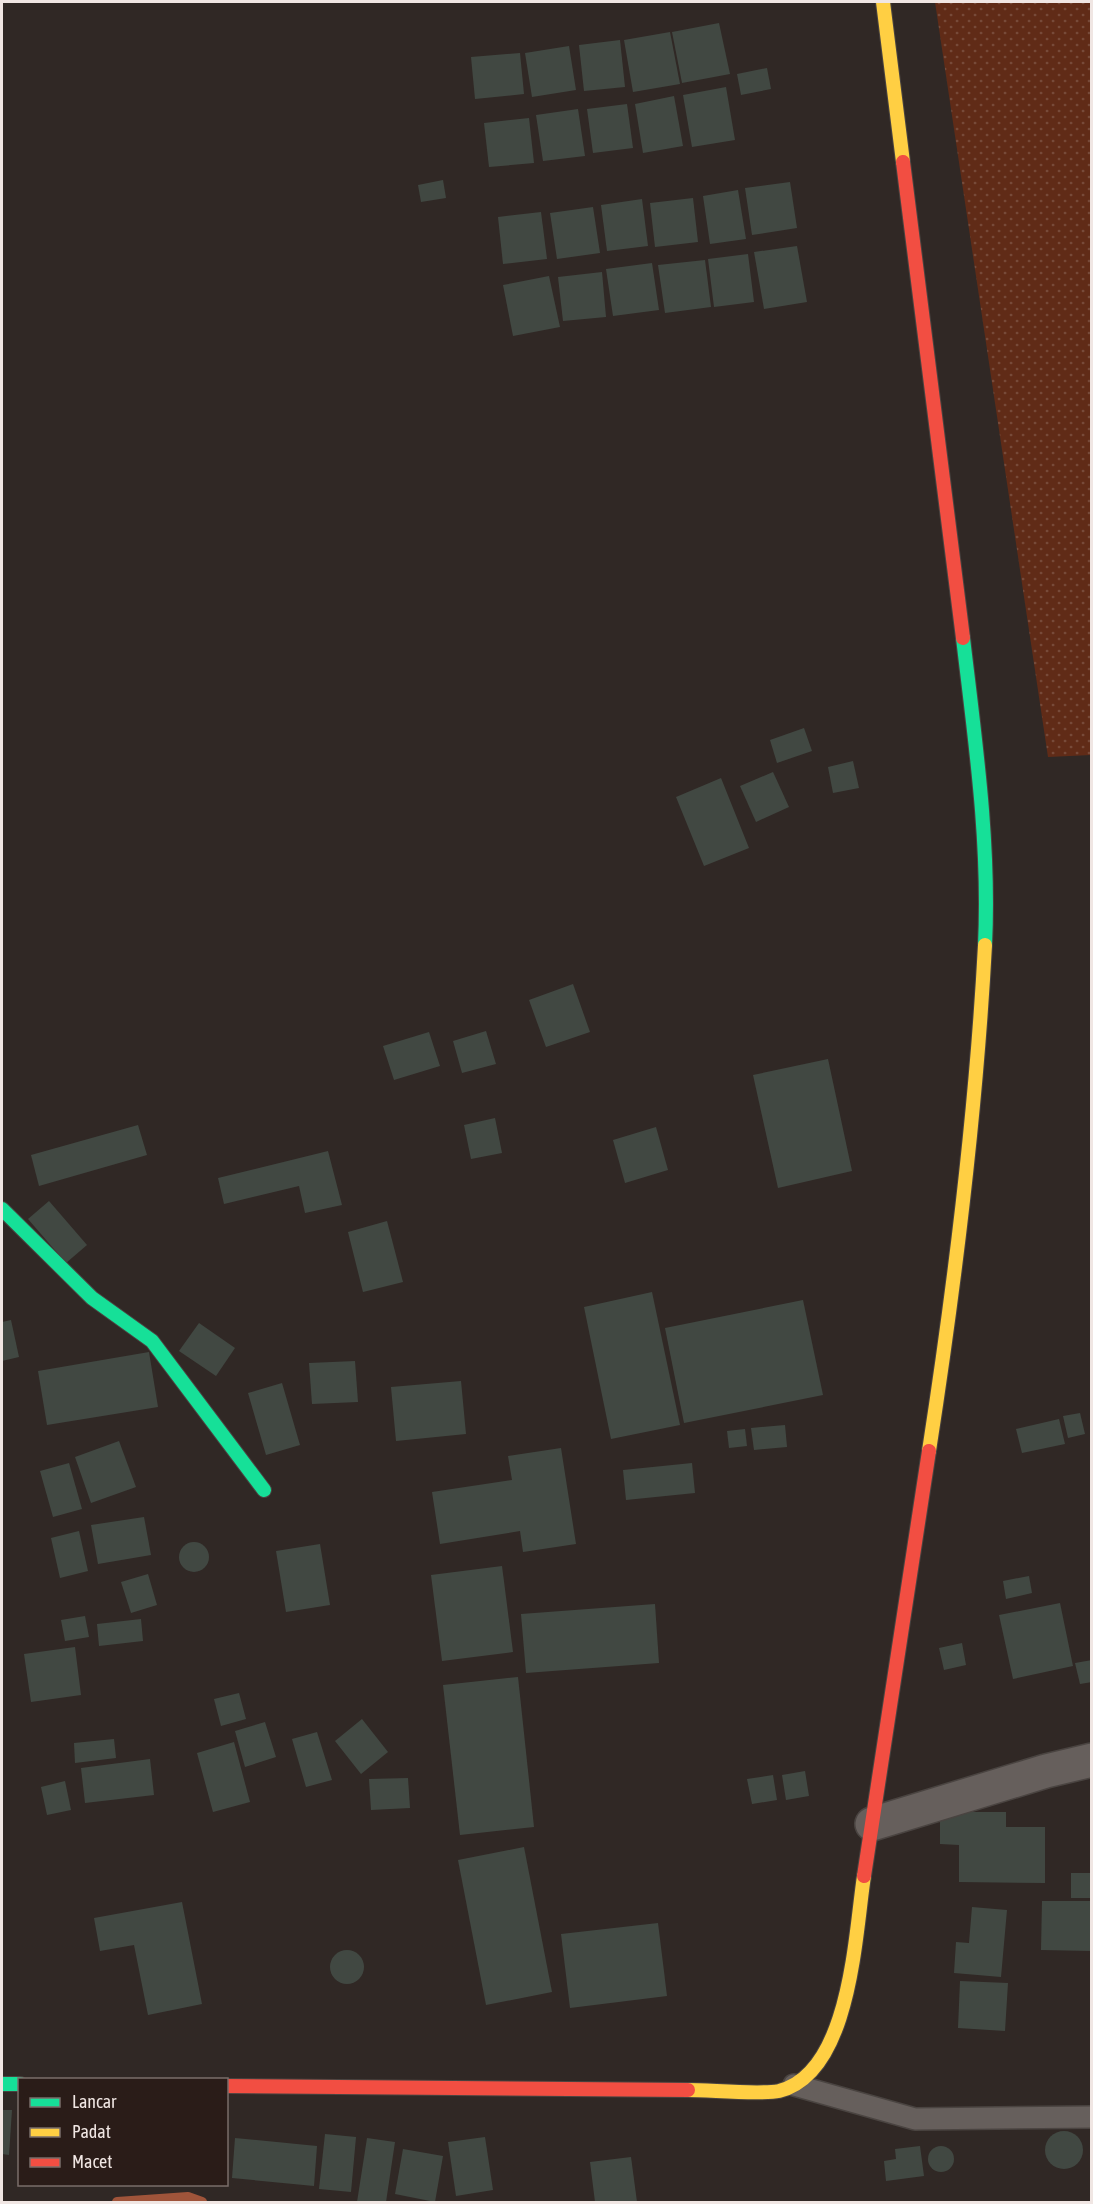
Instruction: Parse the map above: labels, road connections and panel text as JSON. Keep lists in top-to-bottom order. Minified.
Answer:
{"legend":["Lancar","Padat","Macet"]}
